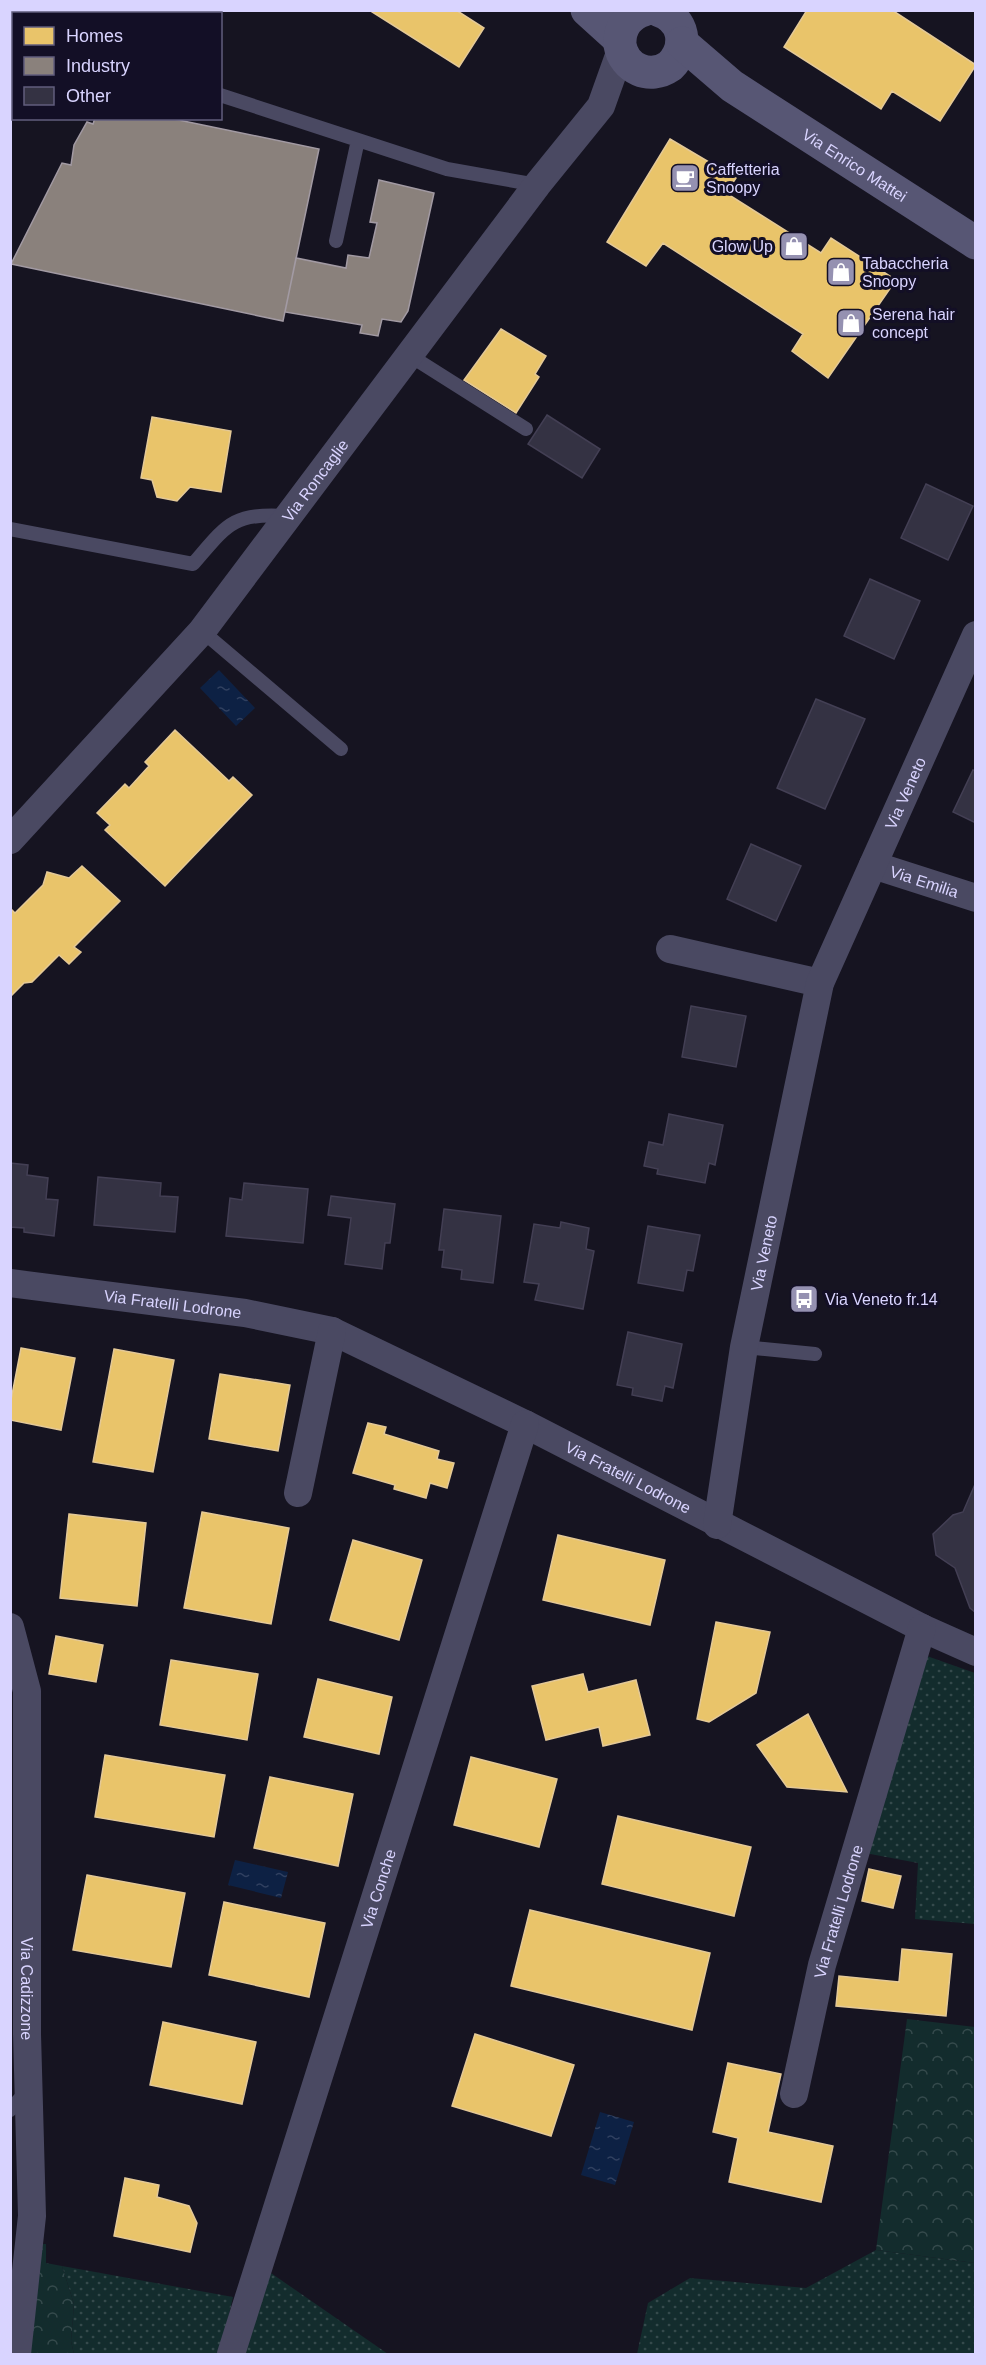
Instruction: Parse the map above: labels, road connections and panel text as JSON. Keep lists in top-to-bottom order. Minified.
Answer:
{"streets":{"street":["Via Enrico Mattei","Via Roncaglie","Via Veneto","Via Emilia","Via Fratelli Lodrone","Via Conche","Via Cadizzone"]},"crossings":[["Via Enrico Mattei","Via Roncaglie"],["Via Veneto","Via Emilia"],["Via Veneto","Via Fratelli Lodrone"],["Via Fratelli Lodrone","Via Conche"]],"places":{"cafe":["Caffetteria Snoopy"],"shop":["Glow Up","Tabaccheria Snoopy","Serena hair concept"],"bus stop":["Via Veneto fr.14"]},"legend":["Homes","Industry","Other"]}
